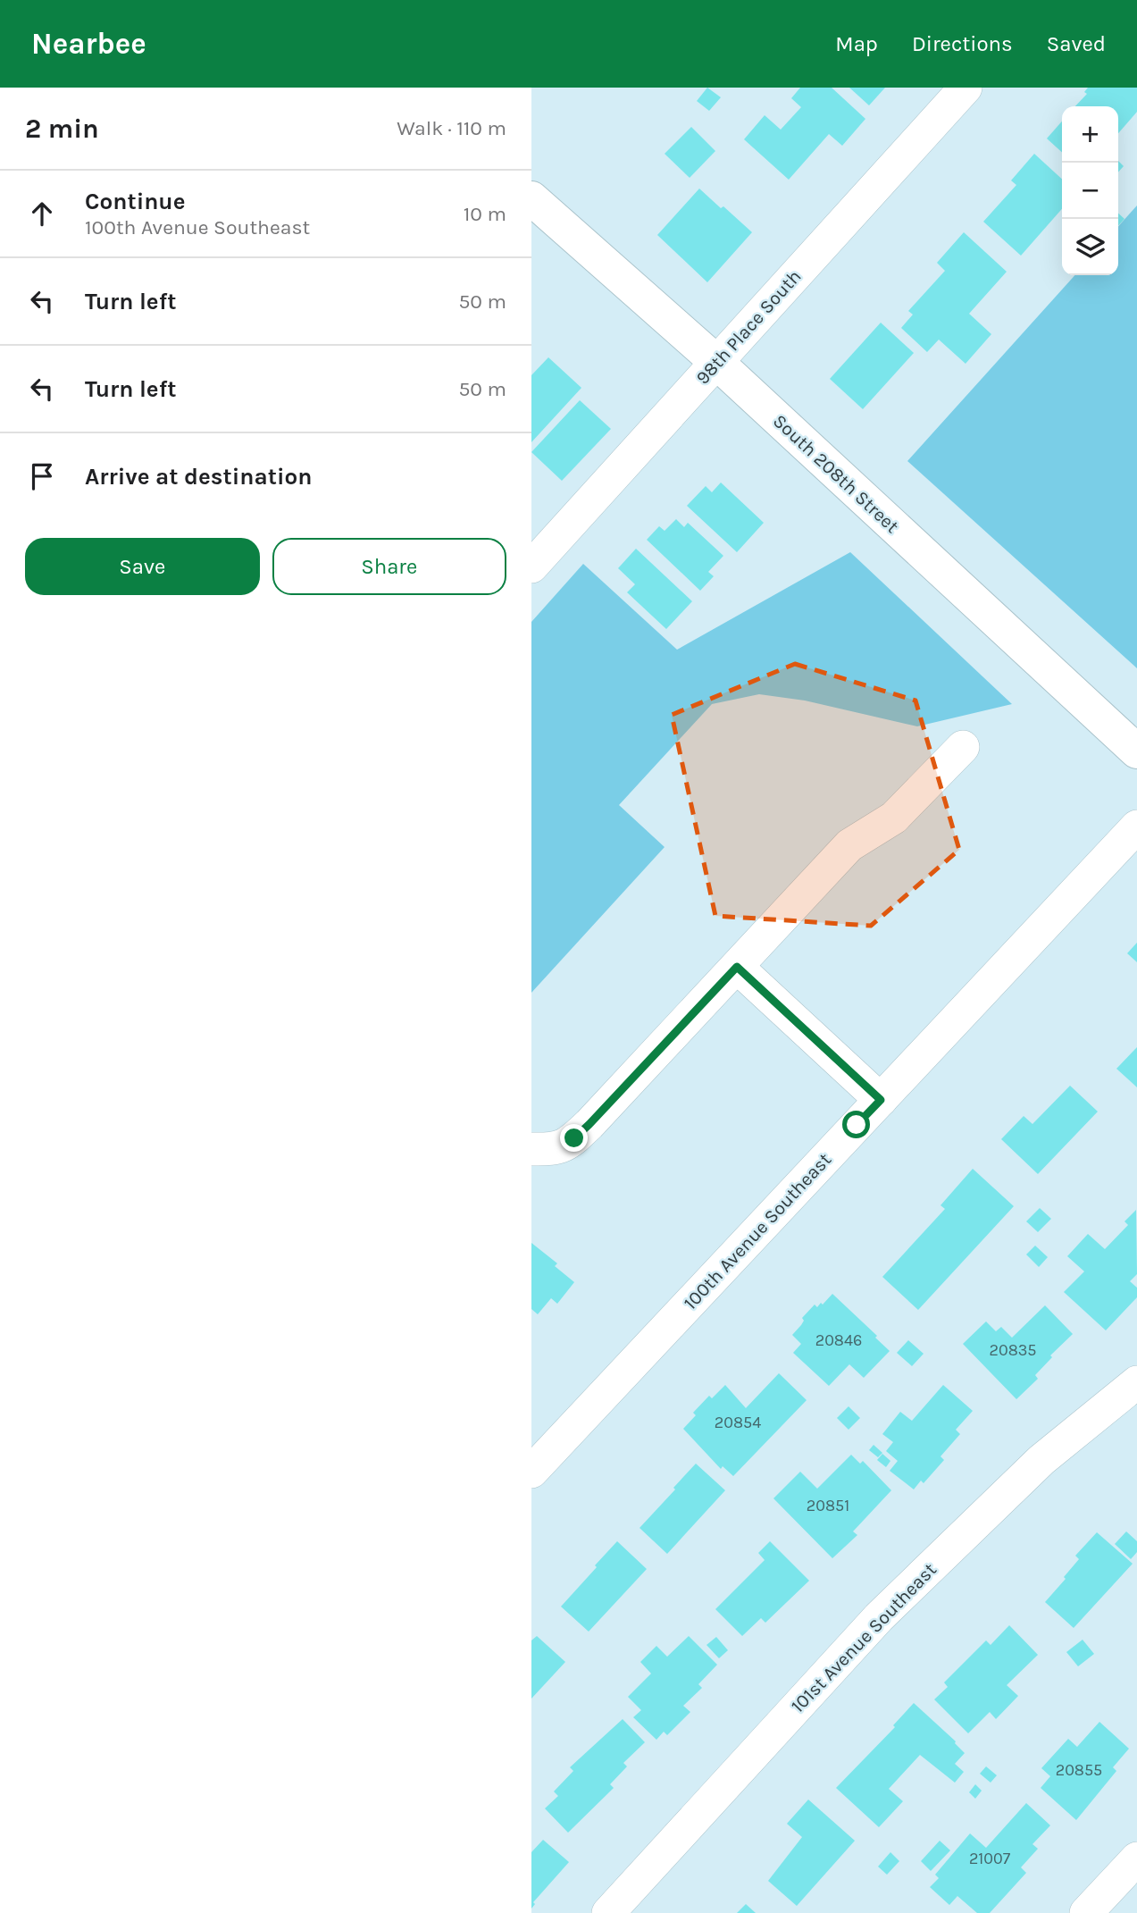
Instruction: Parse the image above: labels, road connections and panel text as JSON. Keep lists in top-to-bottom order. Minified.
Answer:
{"streets":{"main road":["South 208th Street"],"street":["98th Place South","100th Avenue Southeast","101st Avenue Southeast"]},"crossings":[["98th Place South","South 208th Street"]],"house_numbers":["20846","20835","20854","20851","20855","21007"],"page":{"header":"Nearbee","nav":["Map","Directions","Saved"],"heading":["2 min","Walk · 110 m"],"map_buttons":["+","−"],"list":[["Continue","100th Avenue Southeast","10 m"],["Turn left","50 m"],["Turn left","50 m"],"Arrive at destination"],"buttons":["Save","Share"]}}
